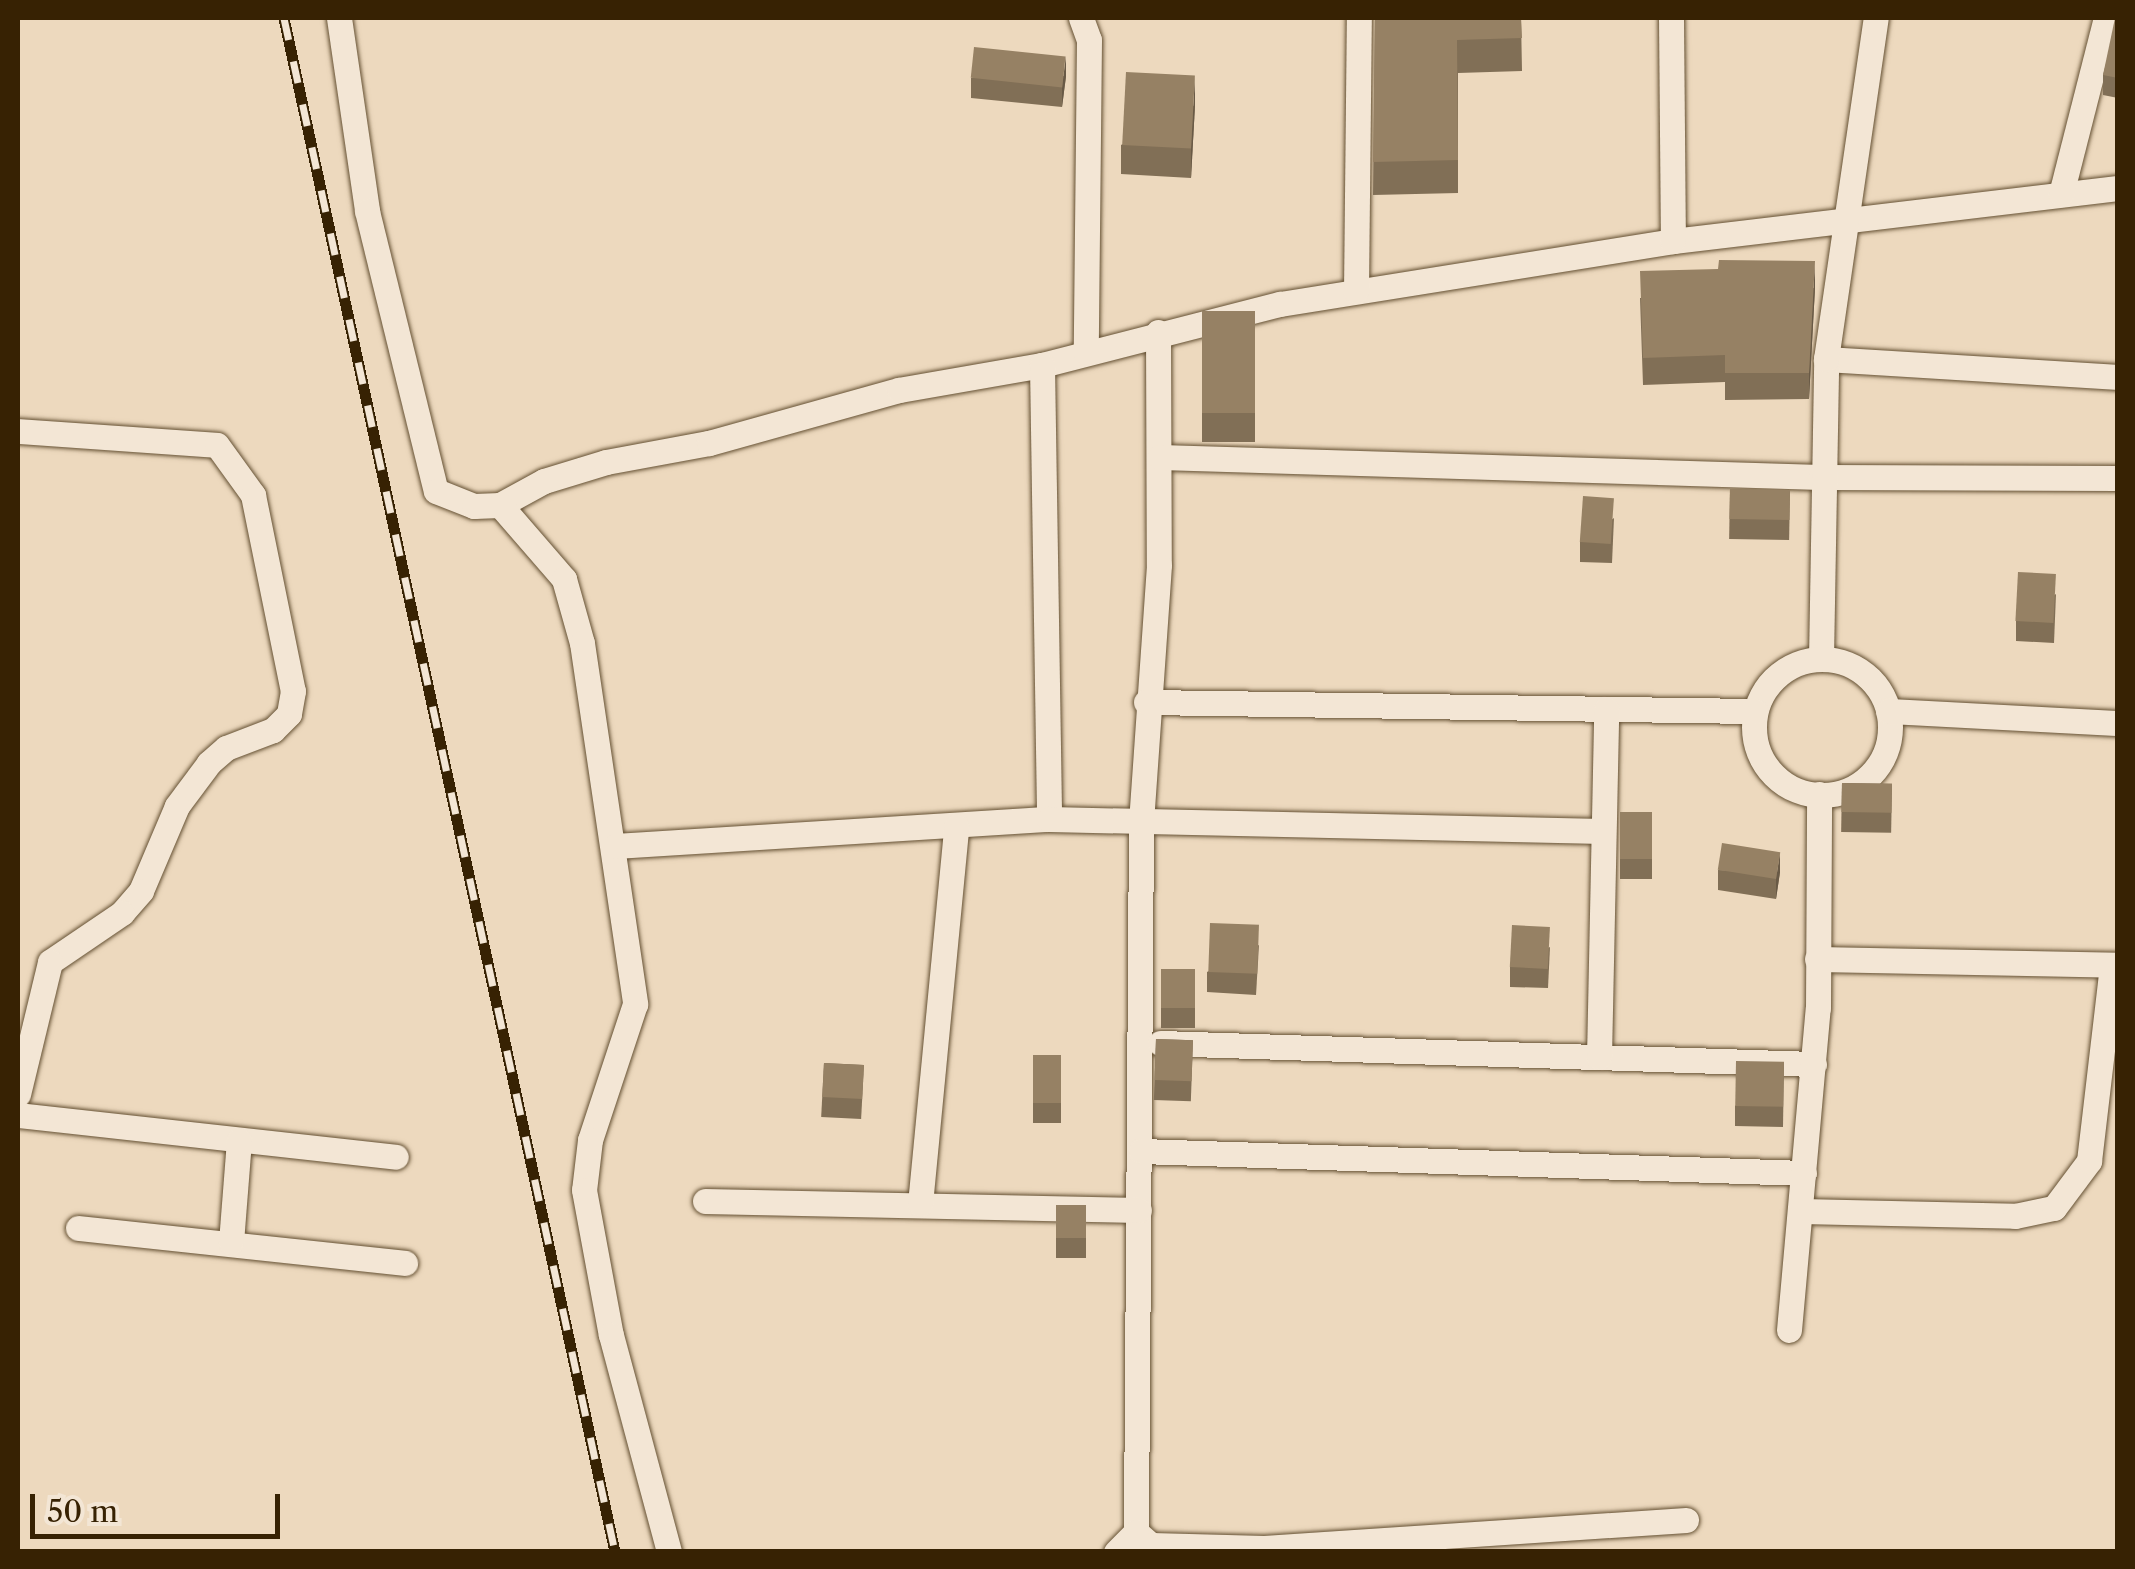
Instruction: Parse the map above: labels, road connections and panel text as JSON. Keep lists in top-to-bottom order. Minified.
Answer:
{"scale_bar":"50 m"}
